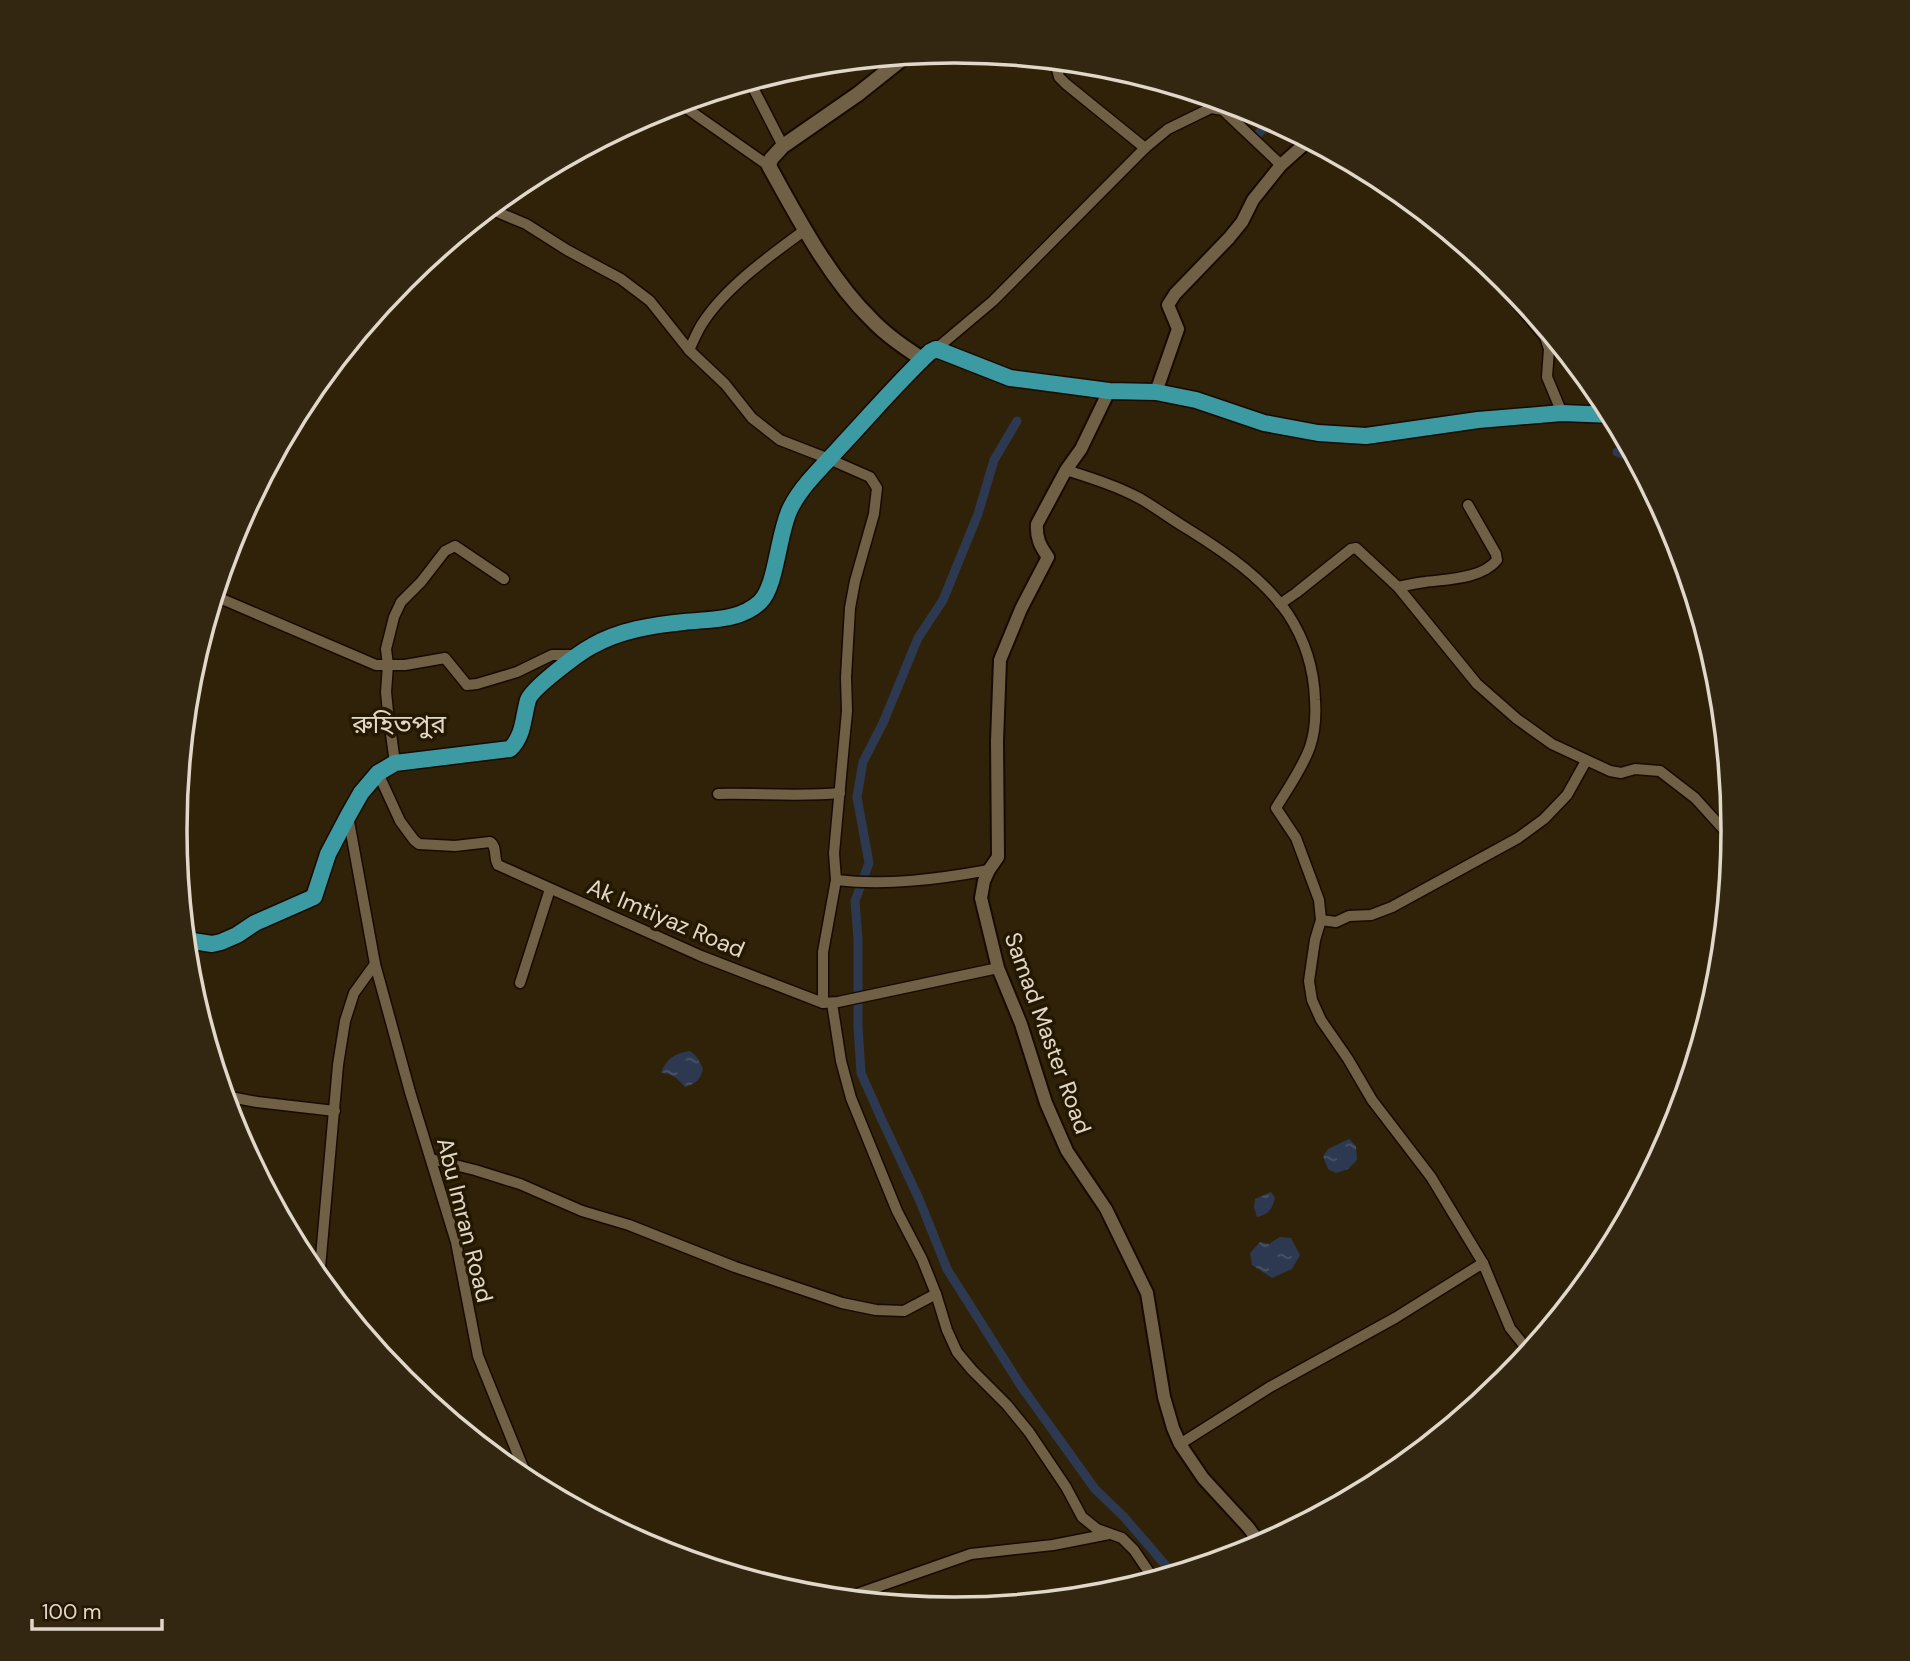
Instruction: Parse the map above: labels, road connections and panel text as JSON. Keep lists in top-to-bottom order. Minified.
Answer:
{"streets":{"street":["Ak Imtiyaz Road","Samad Master Road","Abu Imran Road"]},"districts":["রুহিতপুর"],"scale_bar":"100 m"}
